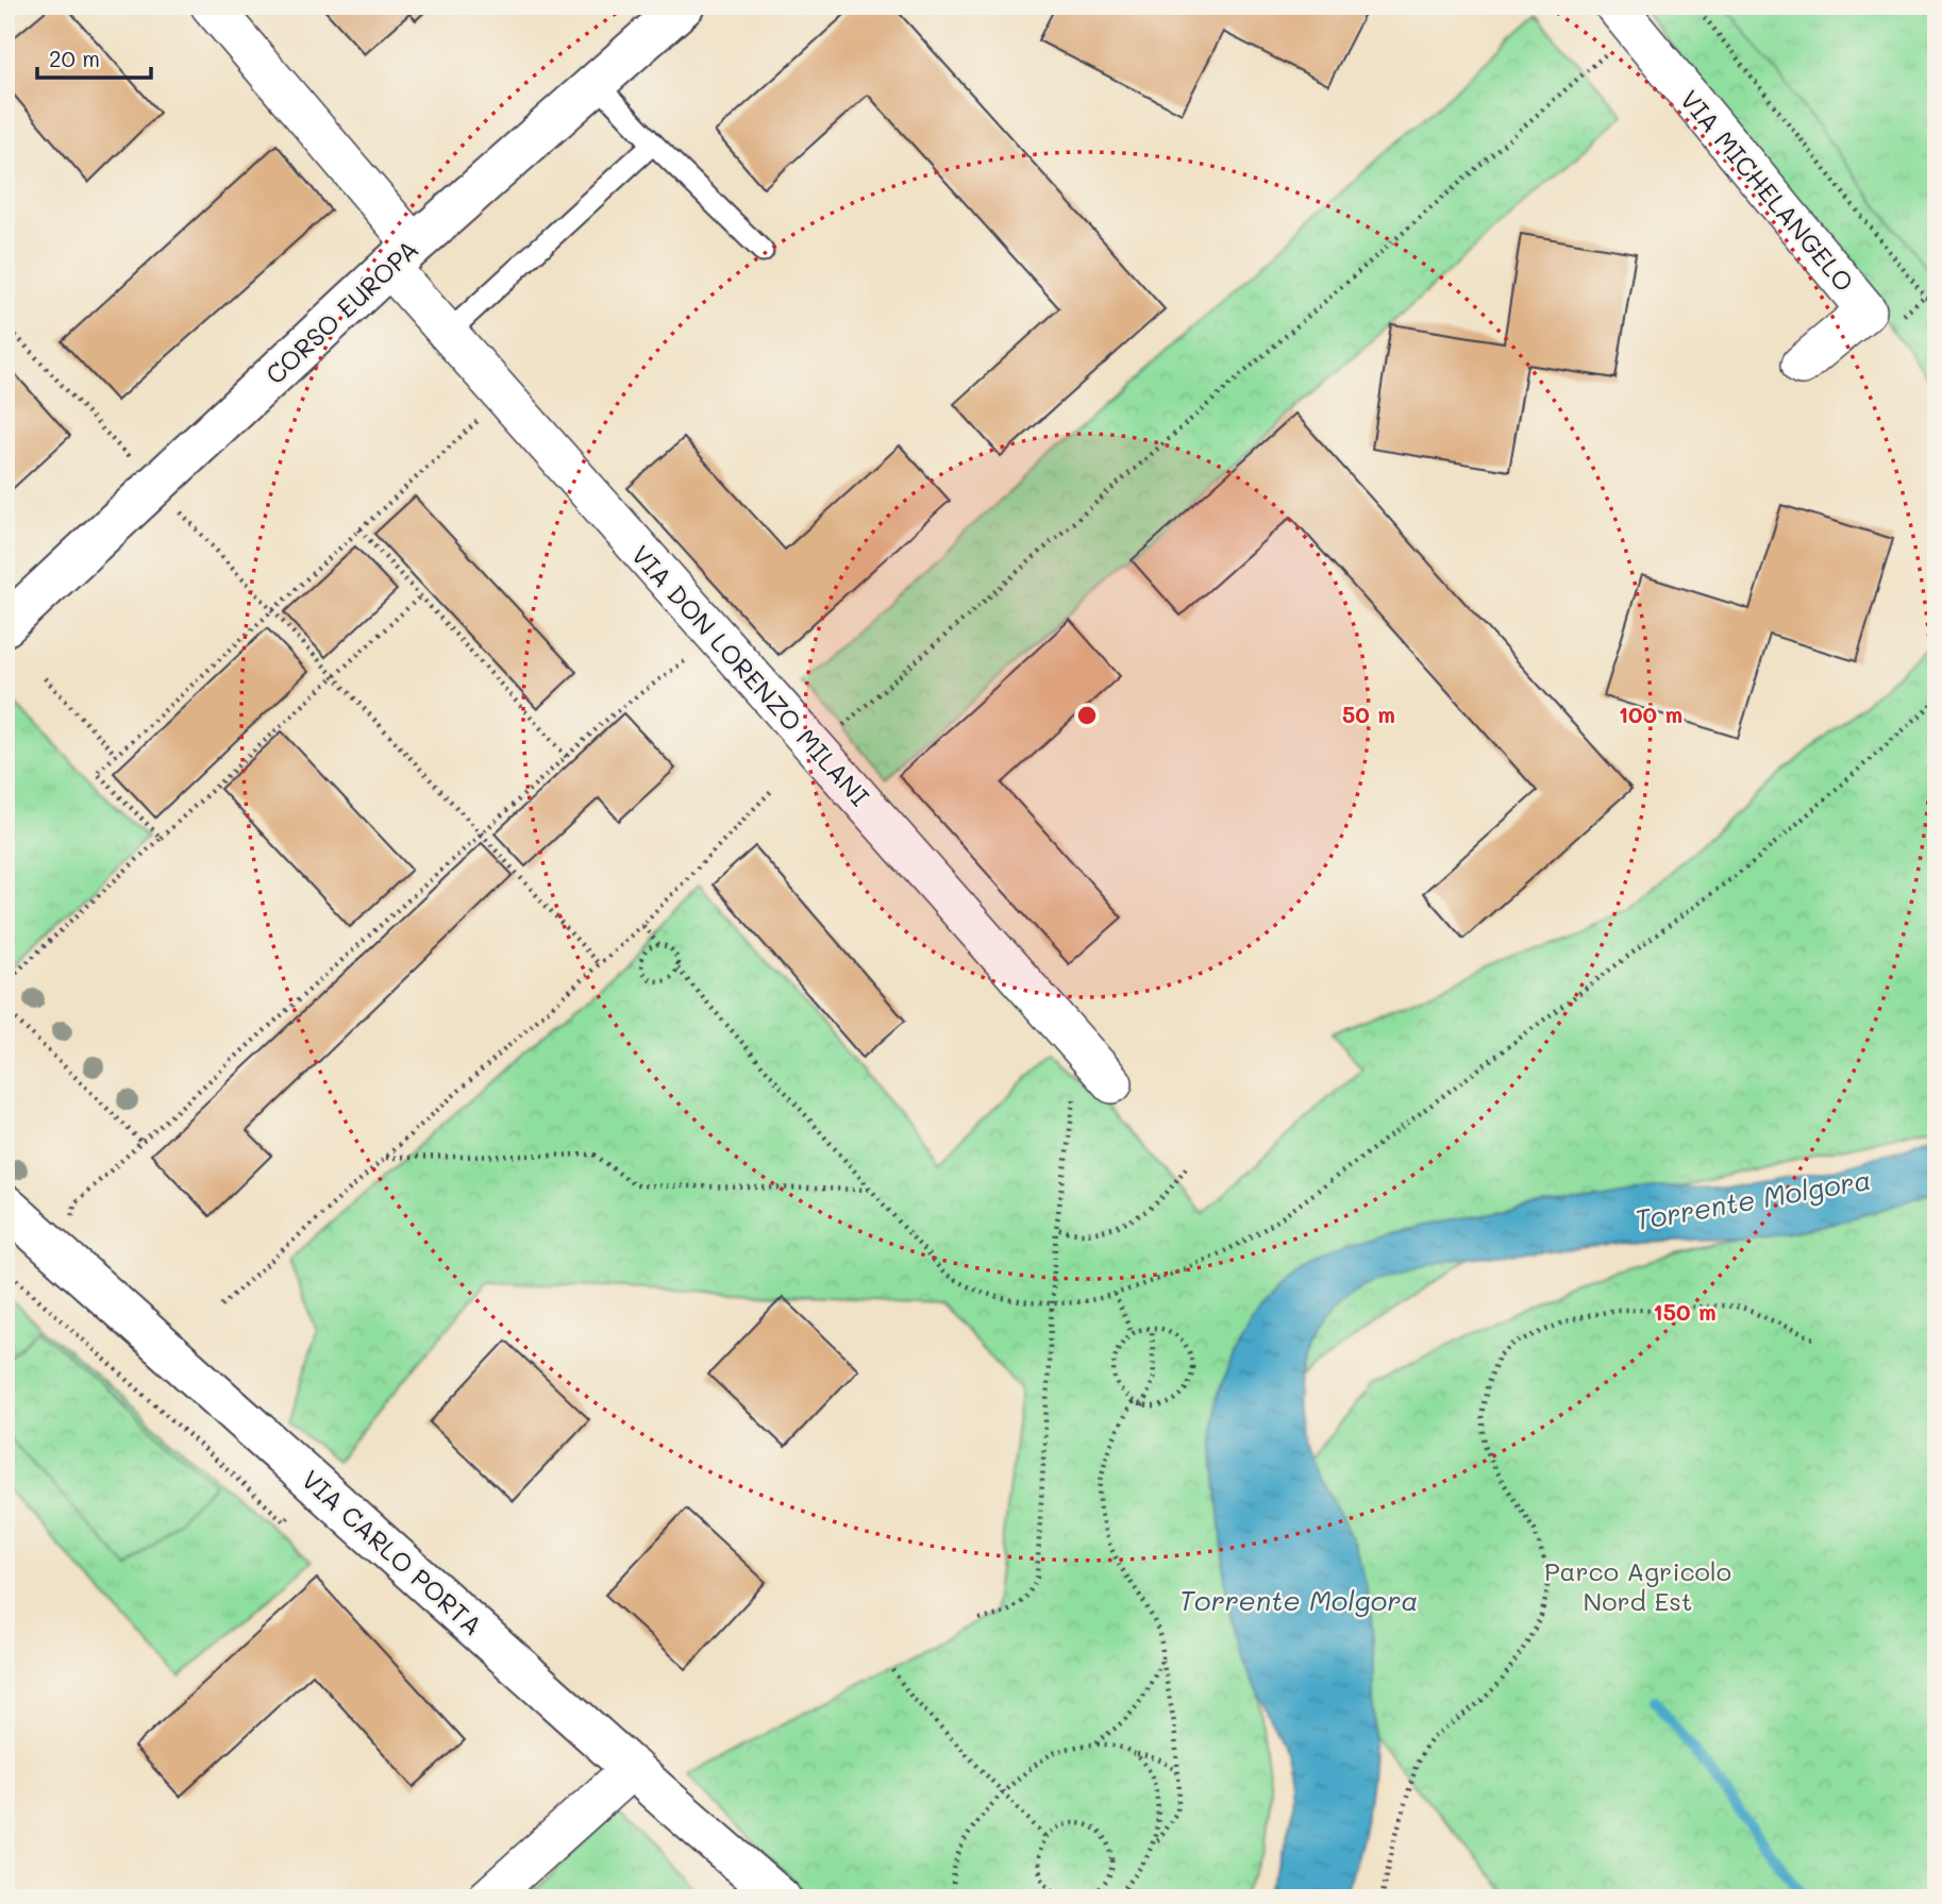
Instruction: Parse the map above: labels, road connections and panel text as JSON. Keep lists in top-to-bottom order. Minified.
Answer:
{"streets":{"street":["VIA MICHELANGELO","CORSO EUROPA","VIA DON LORENZO MILANI","VIA CARLO PORTA"]},"crossings":[["CORSO EUROPA","VIA DON LORENZO MILANI"]],"water":["Torrente Molgora"],"parks":["Parco Agricolo Nord Est"],"scale_bar":"20 m","rings":["50 m","100 m","150 m"]}
